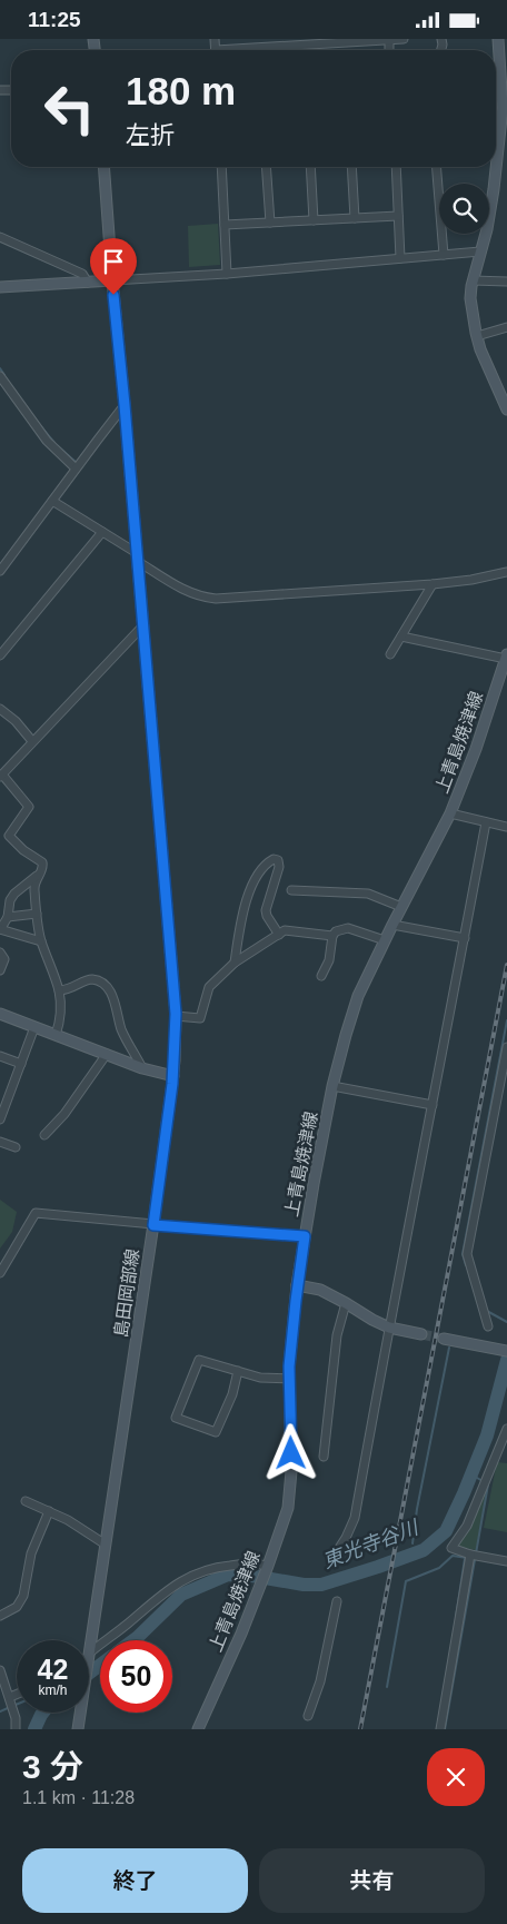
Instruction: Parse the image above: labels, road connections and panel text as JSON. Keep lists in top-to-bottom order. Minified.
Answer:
{"streets":{"main road":["上青島焼津線","島田岡部線"]},"water":["東光寺谷川"],"page":{"status":"11:25","turn":["180 m","左折"],"speed":"42 km/h","limit":"50","heading":["3 分","1.1 km · 11:28"],"buttons":["終了","共有"]}}
